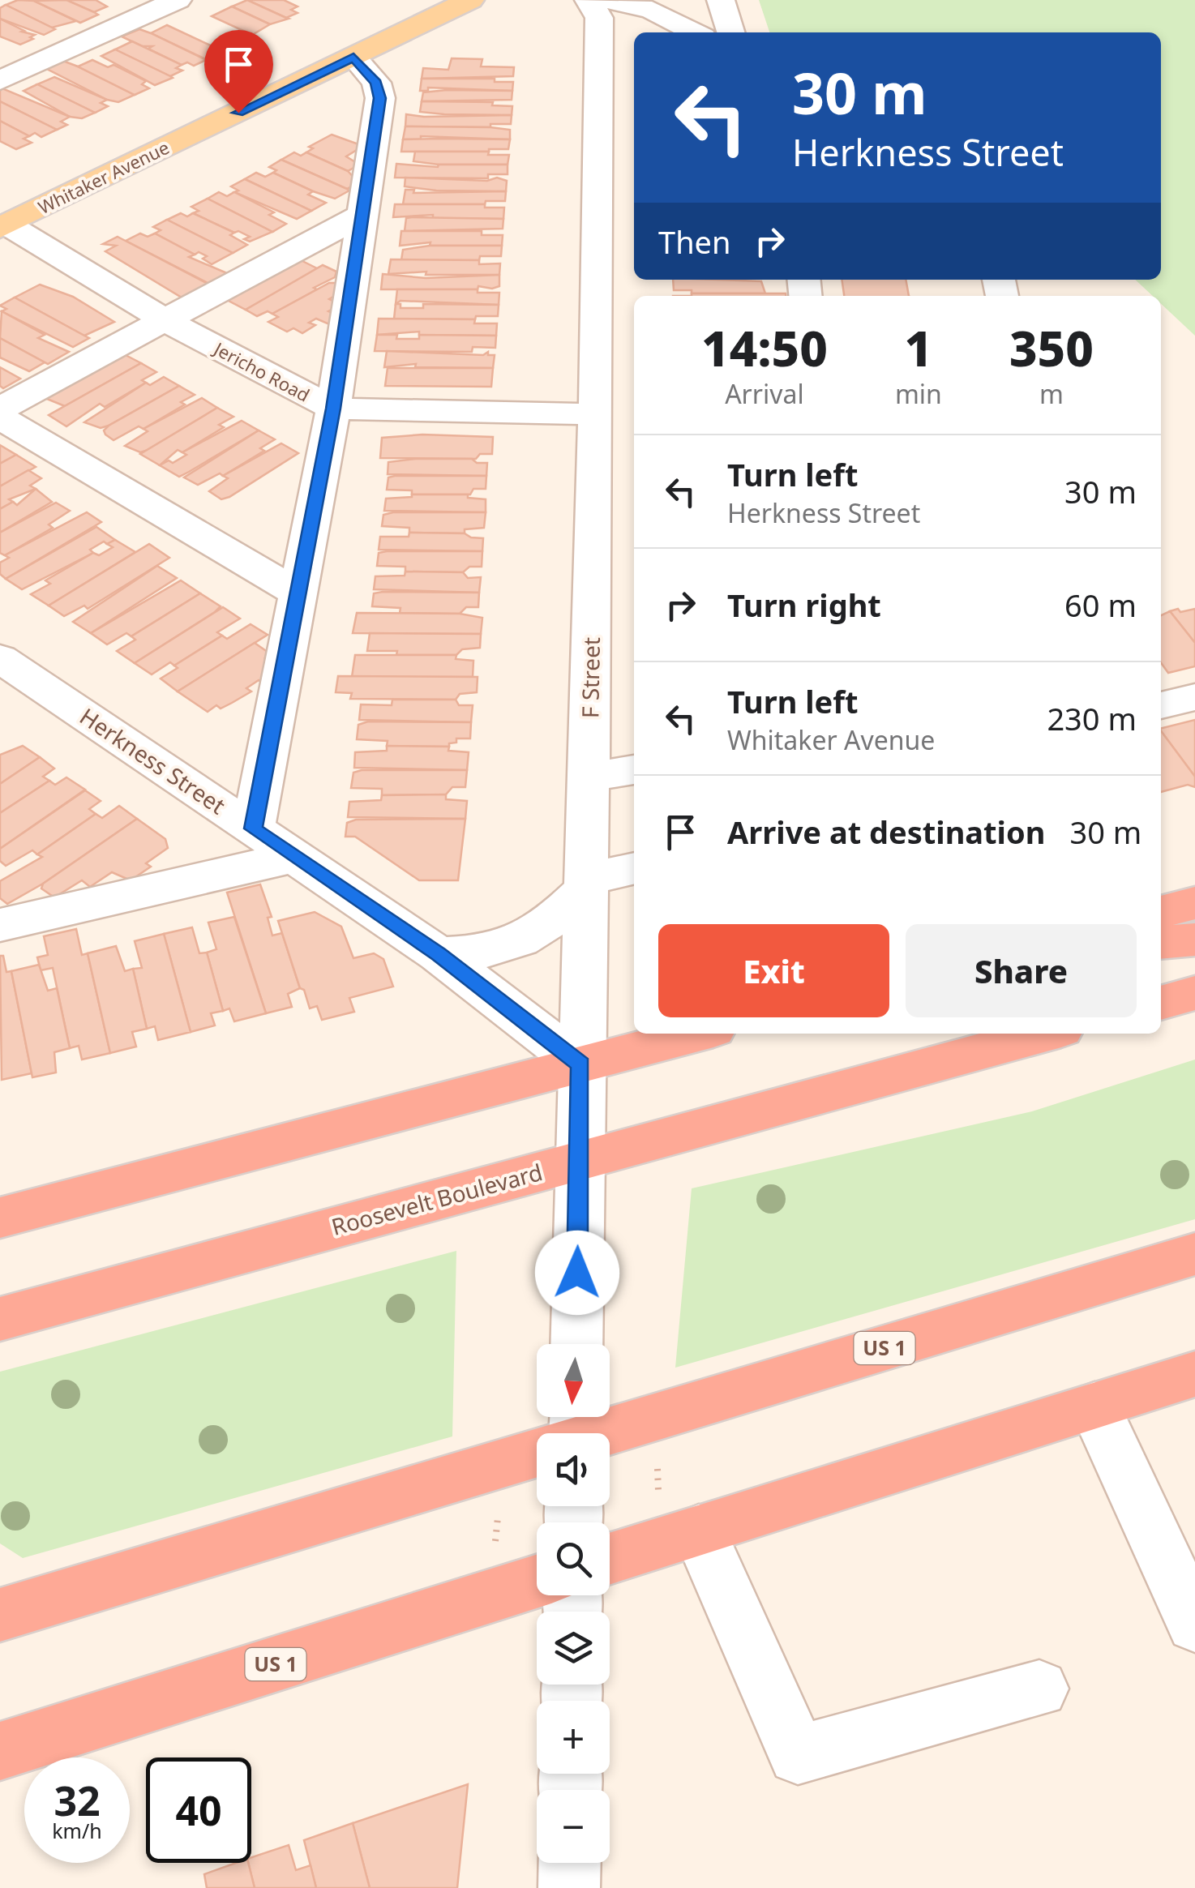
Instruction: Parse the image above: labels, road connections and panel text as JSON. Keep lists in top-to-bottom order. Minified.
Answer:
{"streets":{"highway":["Roosevelt Boulevard","US 1"],"main road":["Whitaker Avenue"],"street":["Jericho Road","F Street","Herkness Street"]},"crossings":[["Whitaker Avenue","Jericho Road"],["Jericho Road","F Street"],["F Street","Herkness Street"],["F Street","Roosevelt Boulevard"]],"north":"bottom","page":{"turn":["30 m","Herkness Street"],"then":"Then","eta":["14:50","Arrival","1","min","350","m"],"list":[{"name":"Turn left","note":"Herkness Street","value":"30 m"},{"name":"Turn right","value":"60 m"},{"name":"Turn left","note":"Whitaker Avenue","value":"230 m"},{"name":"Arrive at destination","value":"30 m"}],"buttons":["Exit","Share"],"map_buttons":["+","−"],"speed":"32 km/h","limit":"40"}}
